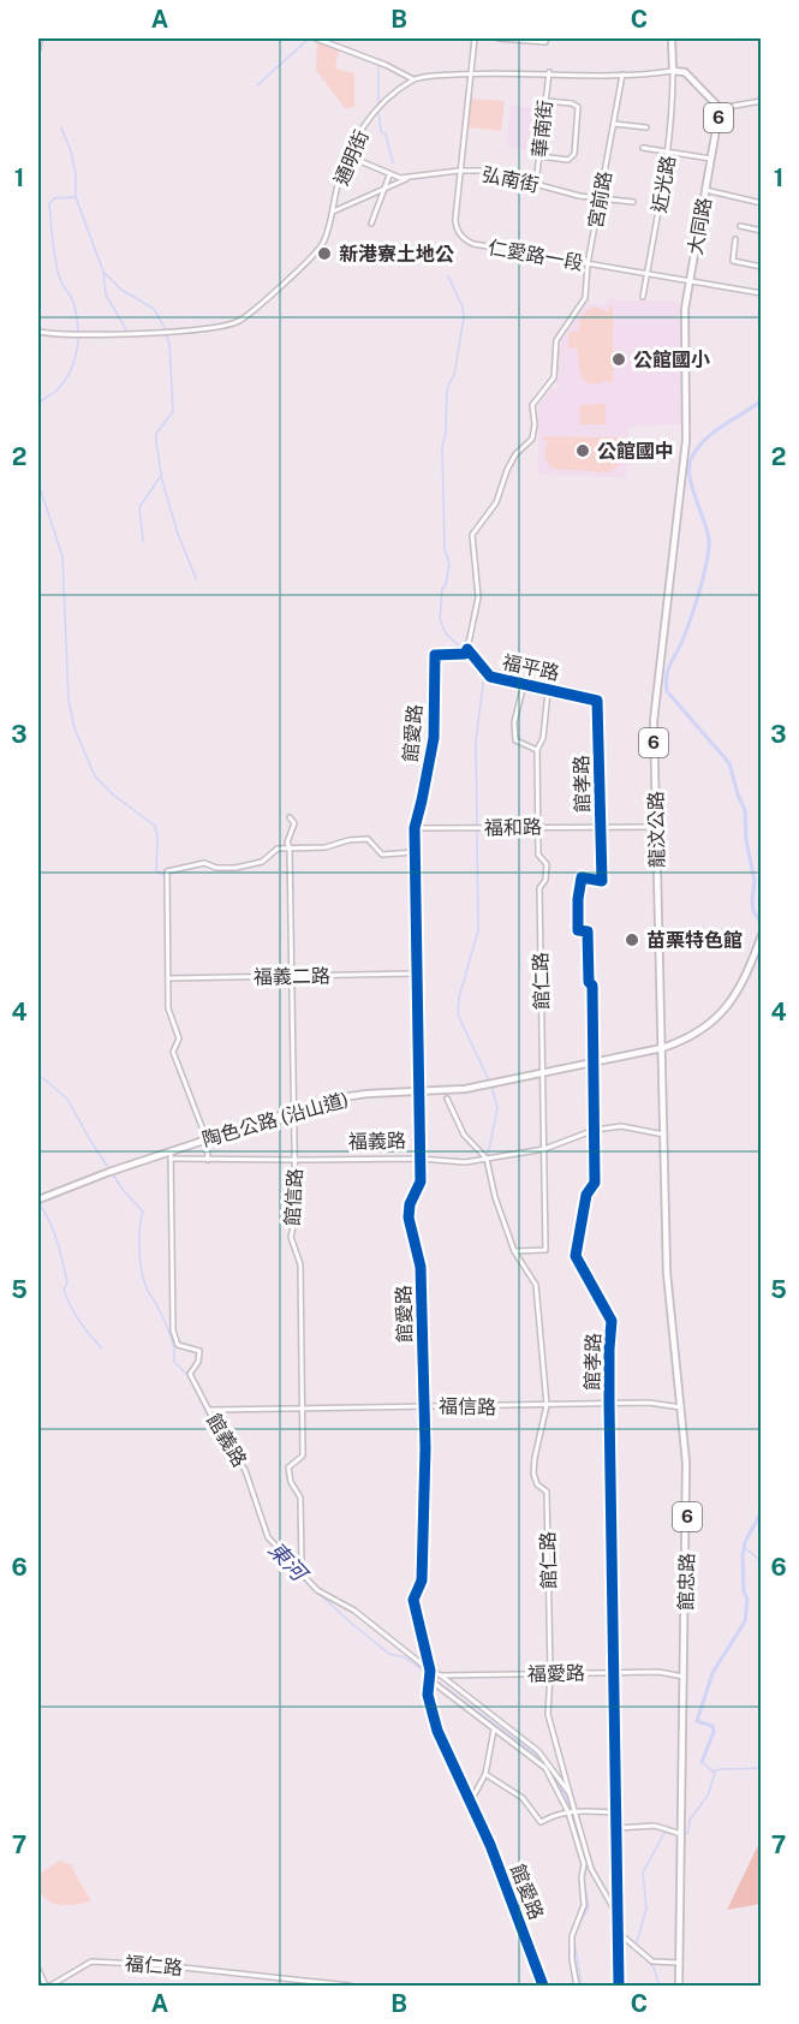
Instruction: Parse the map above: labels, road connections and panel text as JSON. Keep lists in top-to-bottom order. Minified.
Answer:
{"streets":{"main road":["6","大同路","龍汶公路","陶色公路 (沿山道)","館忠路"],"street":["華南街","通明街","弘南街","近光路","宮前路","仁愛路一段","福平路","館愛路","館孝路","福和路","福義二路","館仁路","福義路","館信路","福信路","館義路","福愛路","福仁路"]},"crossings":[["6","近光路"],["6","大同路"],["華南街","弘南街"],["通明街","弘南街"],["弘南街","宮前路"],["弘南街","仁愛路一段"],["近光路","仁愛路一段"],["宮前路","仁愛路一段"],["宮前路","福平路"],["宮前路","館愛路"],["大同路","仁愛路一段"],["大同路","龍汶公路"],["福平路","館愛路"],["福平路","館孝路"],["福平路","館仁路"],["館愛路","福和路"],["館愛路","福義二路"],["館愛路","陶色公路 (沿山道)"],["館愛路","福義路"],["館愛路","福信路"],["館愛路","館義路"],["館愛路","福愛路"],["館孝路","福和路"],["館孝路","館仁路"],["館孝路","陶色公路 (沿山道)"],["館孝路","福義路"],["館孝路","福信路"],["館孝路","福愛路"],["福和路","龍汶公路"],["福和路","館仁路"],["龍汶公路","陶色公路 (沿山道)"],["龍汶公路","館忠路"],["福義二路","館信路"],["館仁路","陶色公路 (沿山道)"],["館仁路","福義路"],["館仁路","福信路"],["館仁路","福愛路"],["陶色公路 (沿山道)","館信路"],["陶色公路 (沿山道)","館義路"],["陶色公路 (沿山道)","館忠路"],["福義路","館信路"],["福義路","館義路"],["福義路","館忠路"],["館信路","福信路"],["館信路","館義路"],["福信路","館義路"],["福信路","館忠路"],["館義路","福愛路"],["館忠路","福愛路"]],"water":["東河"],"places":["新港寮土地公","公館國小","公館國中","苗栗特色館"],"grid":{"columns":["A","B","C"],"rows":["1","2","3","4","5","6","7"]}}
